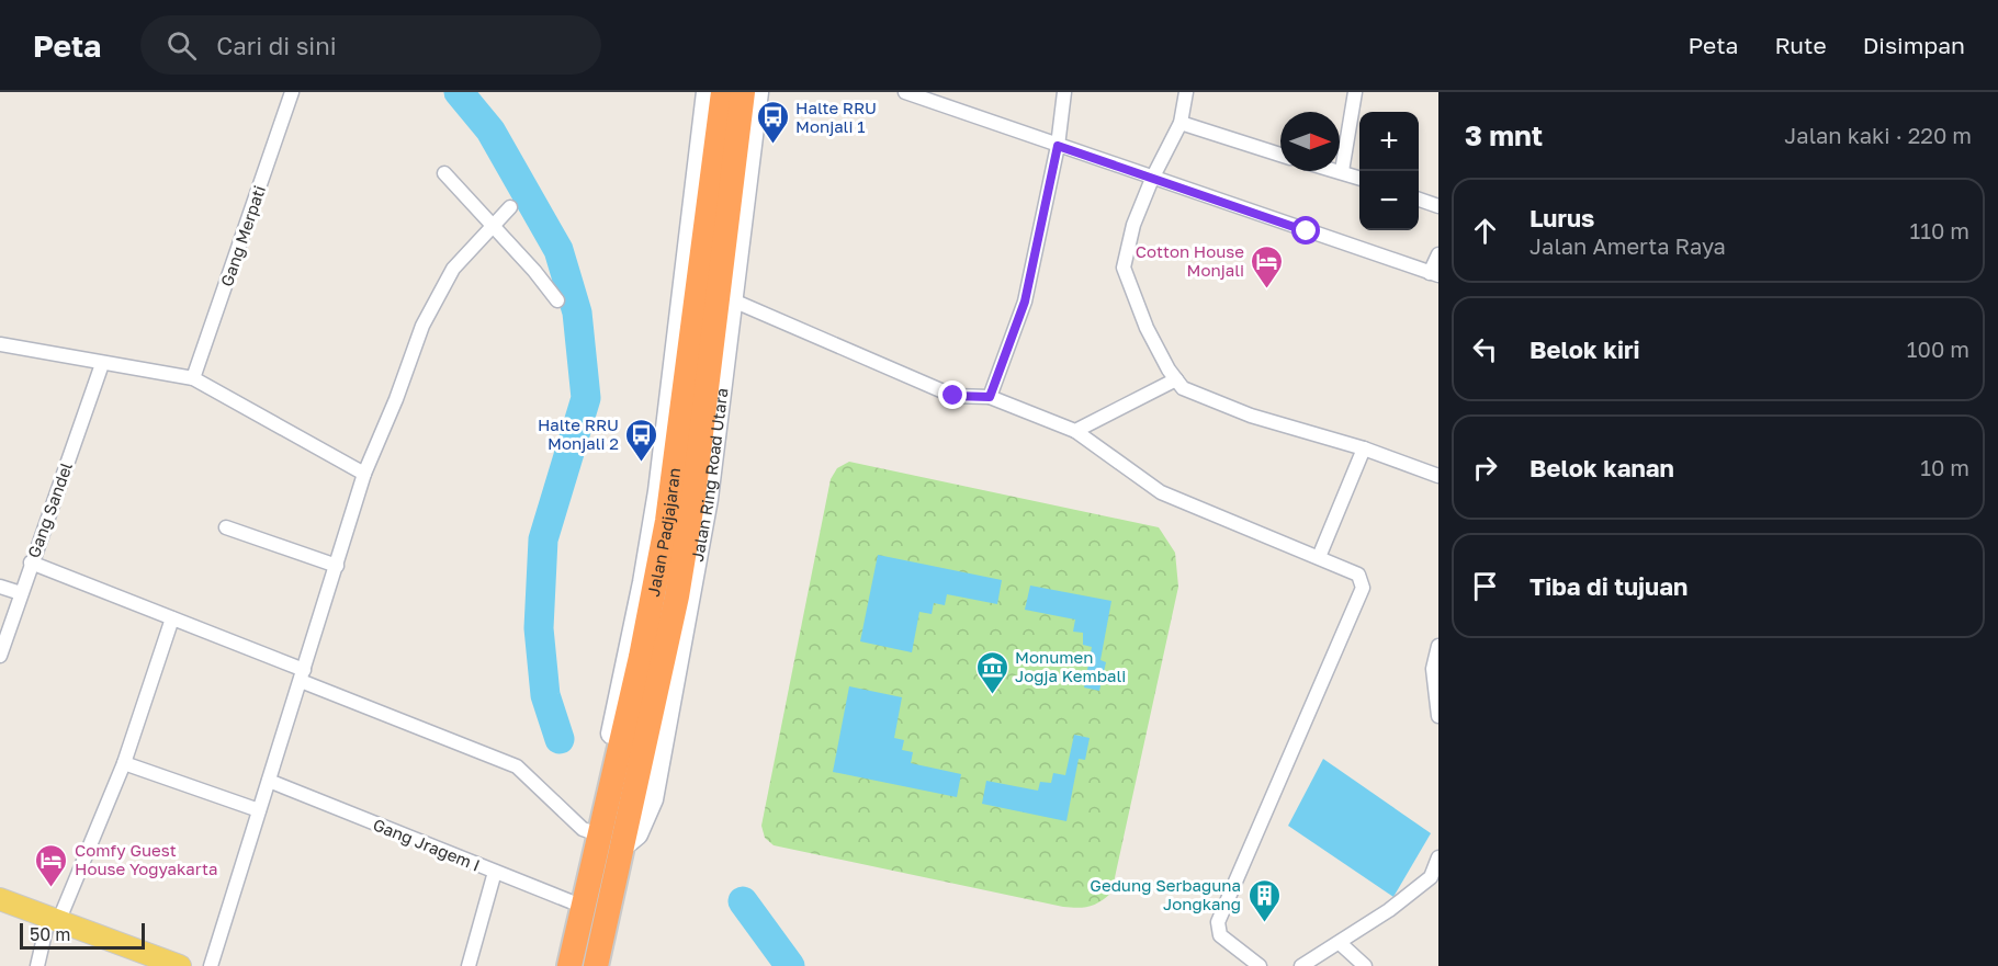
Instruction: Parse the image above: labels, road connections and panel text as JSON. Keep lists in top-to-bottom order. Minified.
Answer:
{"streets":{"highway":["Jalan Padjajaran"],"street":["Gang Merpati","Jalan Ring Road Utara","Gang Sandel","Gang Jragem I"]},"crossings":[["Jalan Ring Road Utara","Jalan Padjajaran"],["Jalan Padjajaran","Gang Jragem I"]],"places":{"bus stop":["Halte RRU Monjali 1","Halte RRU Monjali 2"],"hotel":["Cotton House Monjali","Comfy Guest House Yogyakarta"],"museum":["Monumen Jogja Kembali"],"building":["Gedung Serbaguna Jongkang"]},"scale_bar":"50 m","north":"right","page":{"header":"Peta","search":"Cari di sini","nav":["Peta","Rute","Disimpan"],"heading":["3 mnt","Jalan kaki · 220 m"],"map_buttons":["+","−"],"list":[["Lurus","Jalan Amerta Raya","110 m"],["Belok kiri","100 m"],["Belok kanan","10 m"],"Tiba di tujuan"],"scale":"50 m"}}
